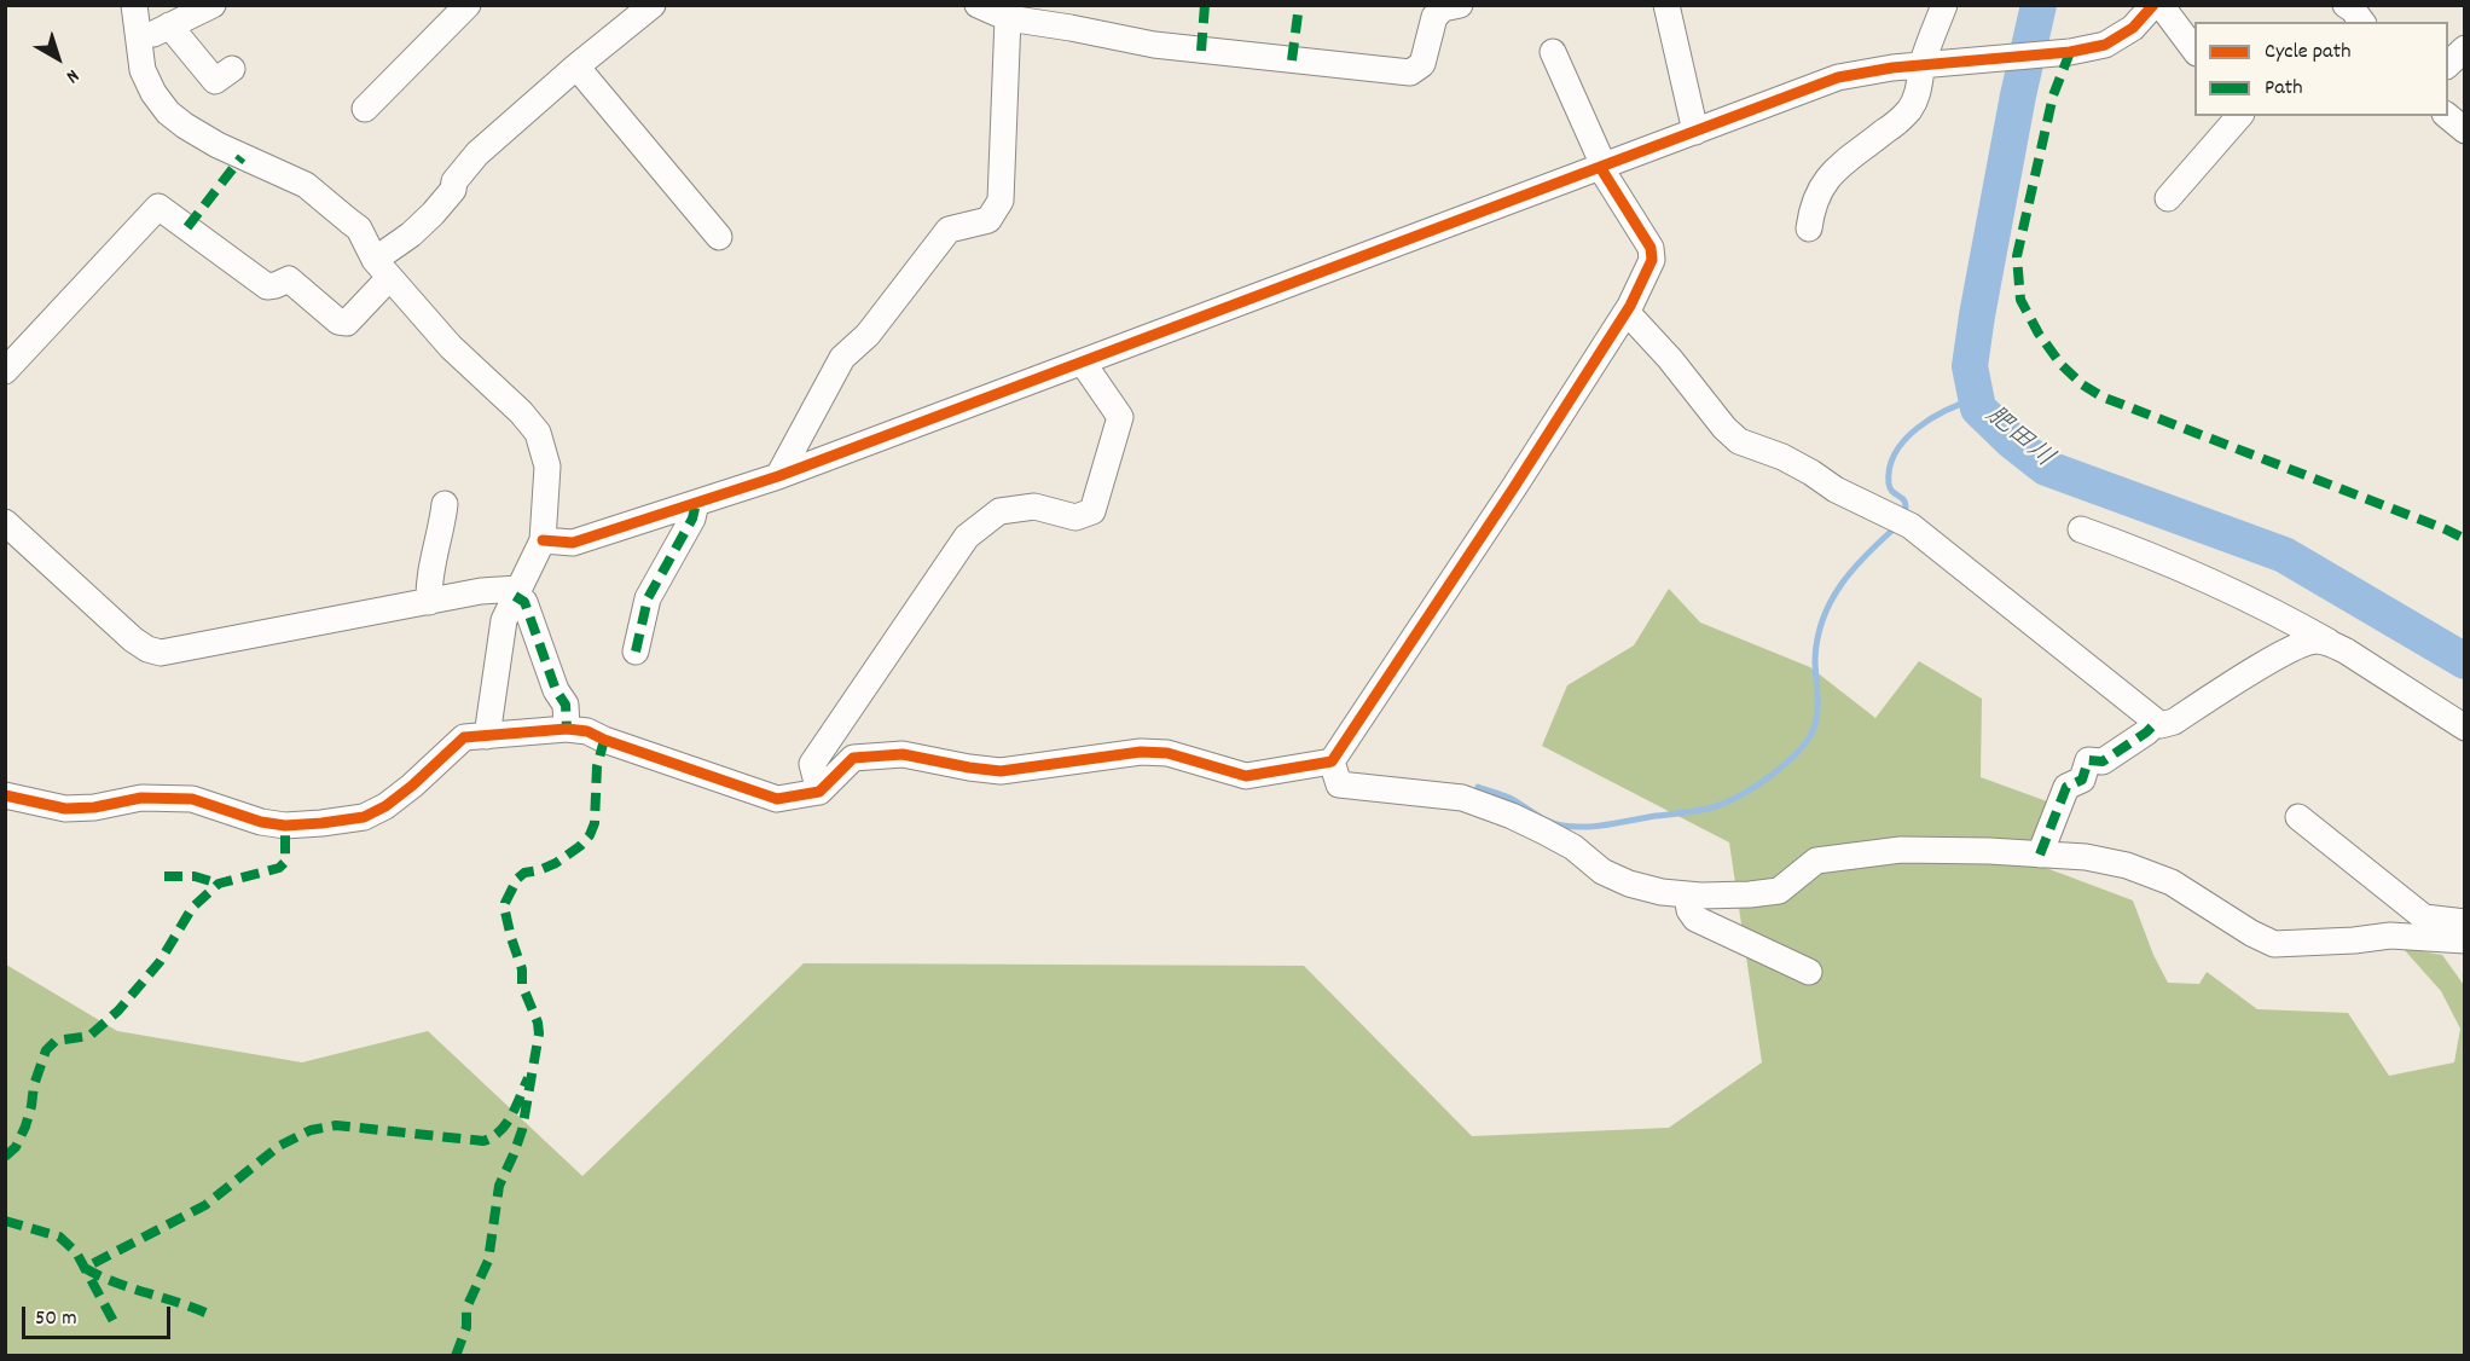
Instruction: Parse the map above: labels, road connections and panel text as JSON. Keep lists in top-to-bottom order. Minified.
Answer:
{"water":["肥田川"],"legend":["Cycle path","Path"],"scale_bar":"50 m","north":"bottom right"}
